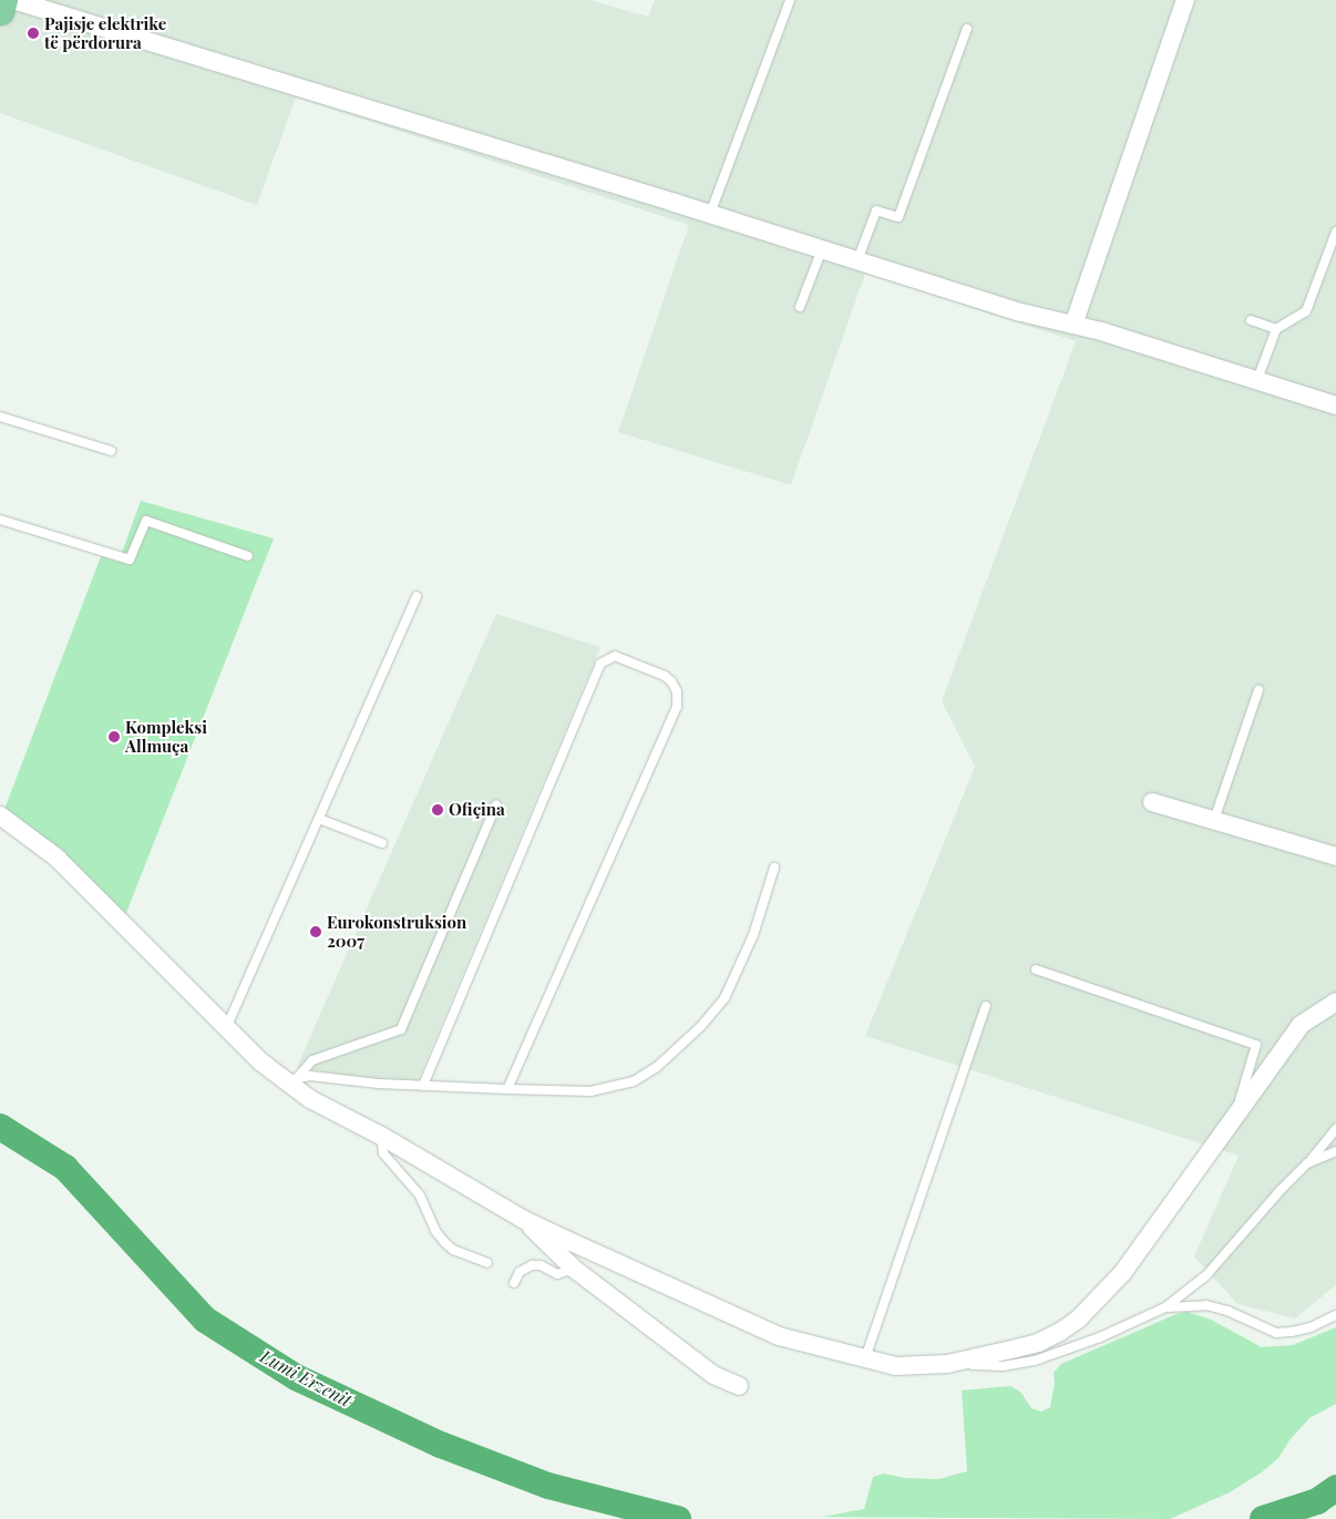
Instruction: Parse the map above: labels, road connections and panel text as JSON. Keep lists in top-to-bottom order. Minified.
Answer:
{"water":["Lumi Erzenit"],"places":["Pajisje elektrike të përdorura","Kompleksi Allmuça","Ofiçina","Eurokonstruksion 2007"]}
